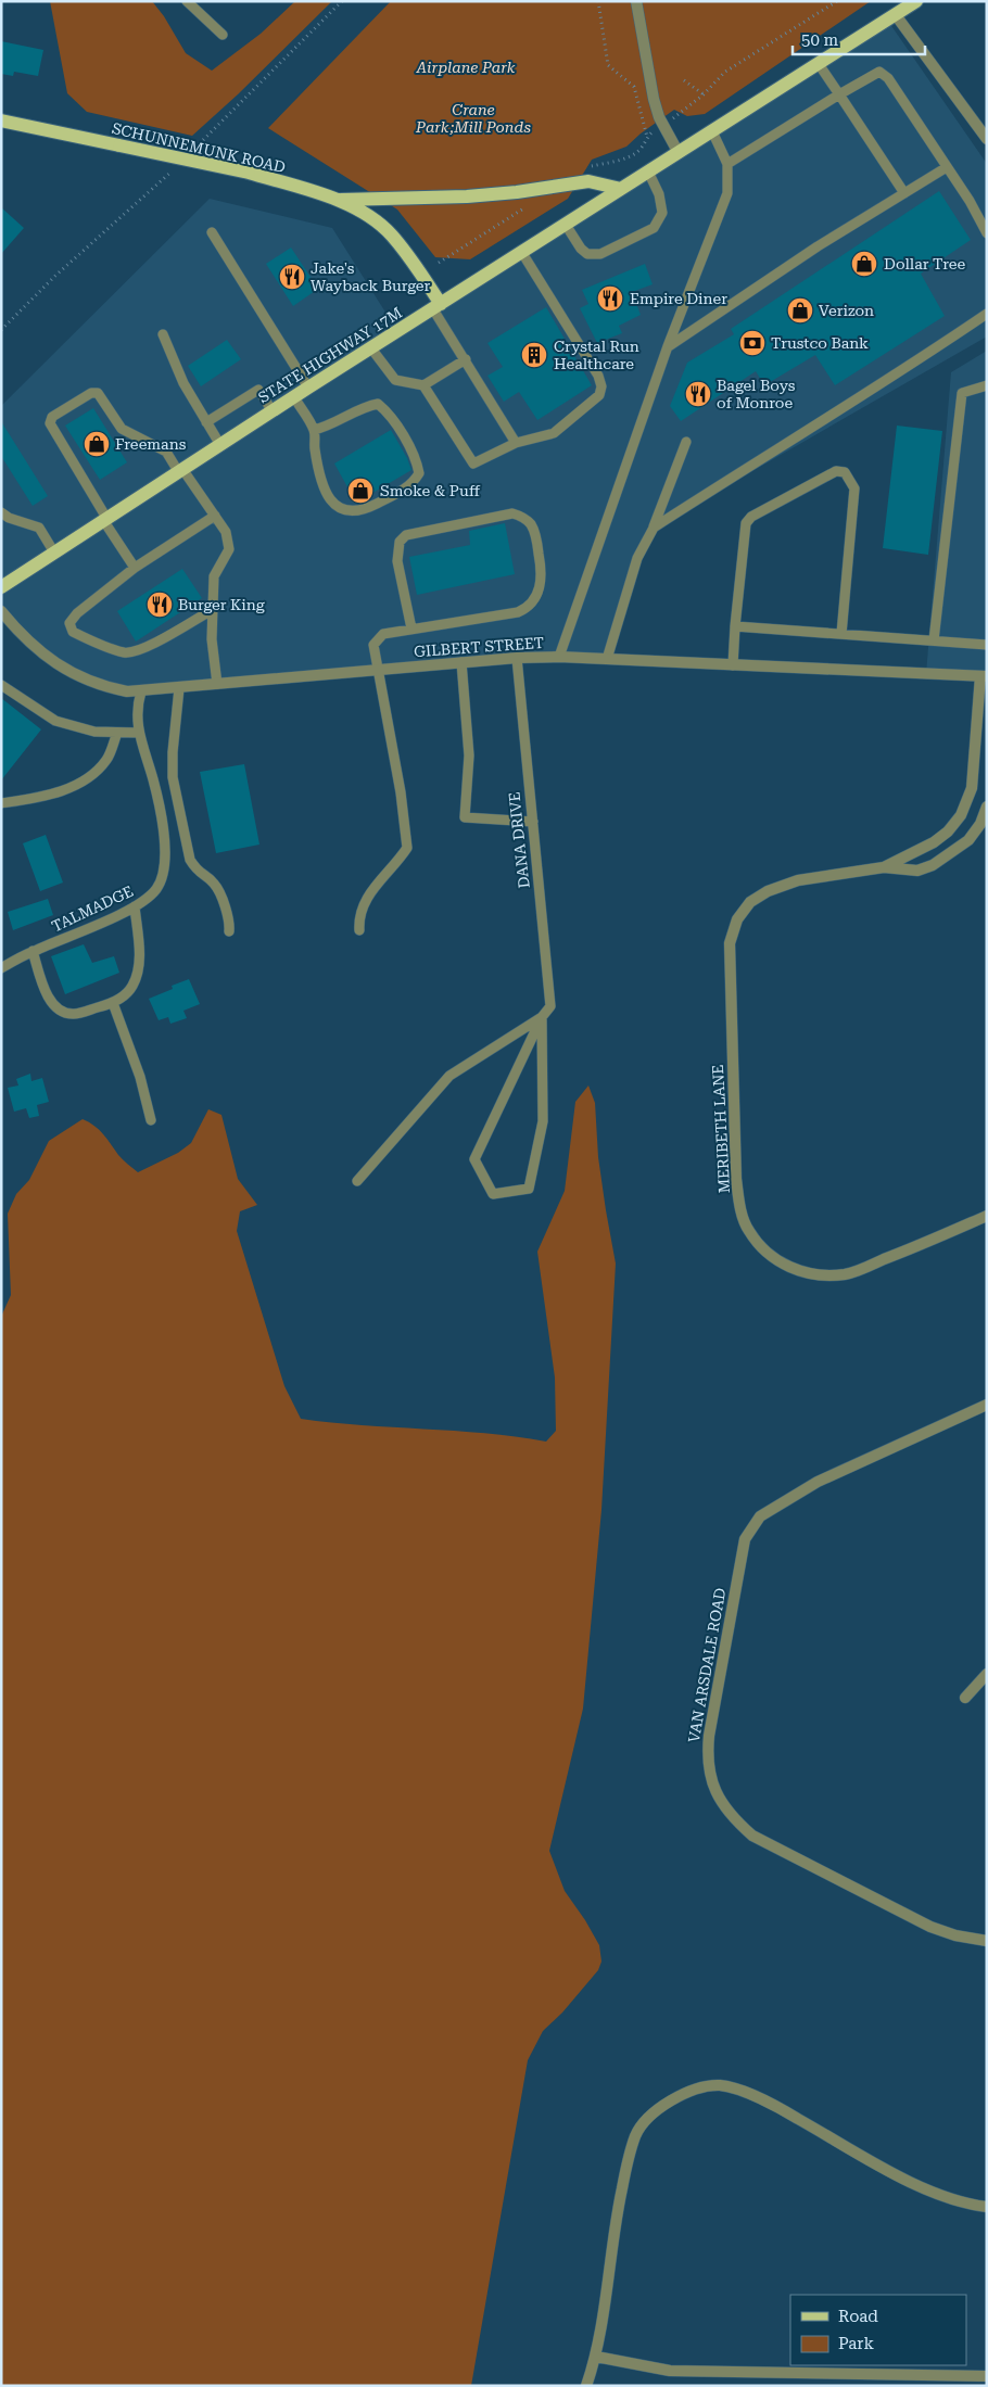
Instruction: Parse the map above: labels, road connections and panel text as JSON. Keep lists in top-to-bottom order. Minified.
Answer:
{"streets":{"main road":["SCHUNNEMUNK ROAD","STATE HIGHWAY 17M"],"street":["GILBERT STREET","MERIBETH LANE","VAN ARSDALE ROAD"],"lane":["DANA DRIVE","TALMADGE"]},"crossings":[["SCHUNNEMUNK ROAD","STATE HIGHWAY 17M"],["GILBERT STREET","DANA DRIVE"],["GILBERT STREET","TALMADGE"],["GILBERT STREET","MERIBETH LANE"]],"parks":["Airplane Park","Crane Park;Mill Ponds"],"places":{"shop":["Dollar Tree","Verizon","Freemans","Smoke & Puff"],"restaurant":["Jake's Wayback Burger","Empire Diner","Bagel Boys of Monroe","Burger King"],"bank":["Trustco Bank"],"building":["Crystal Run Healthcare"]},"legend":["Road","Park"],"scale_bar":"50 m"}
